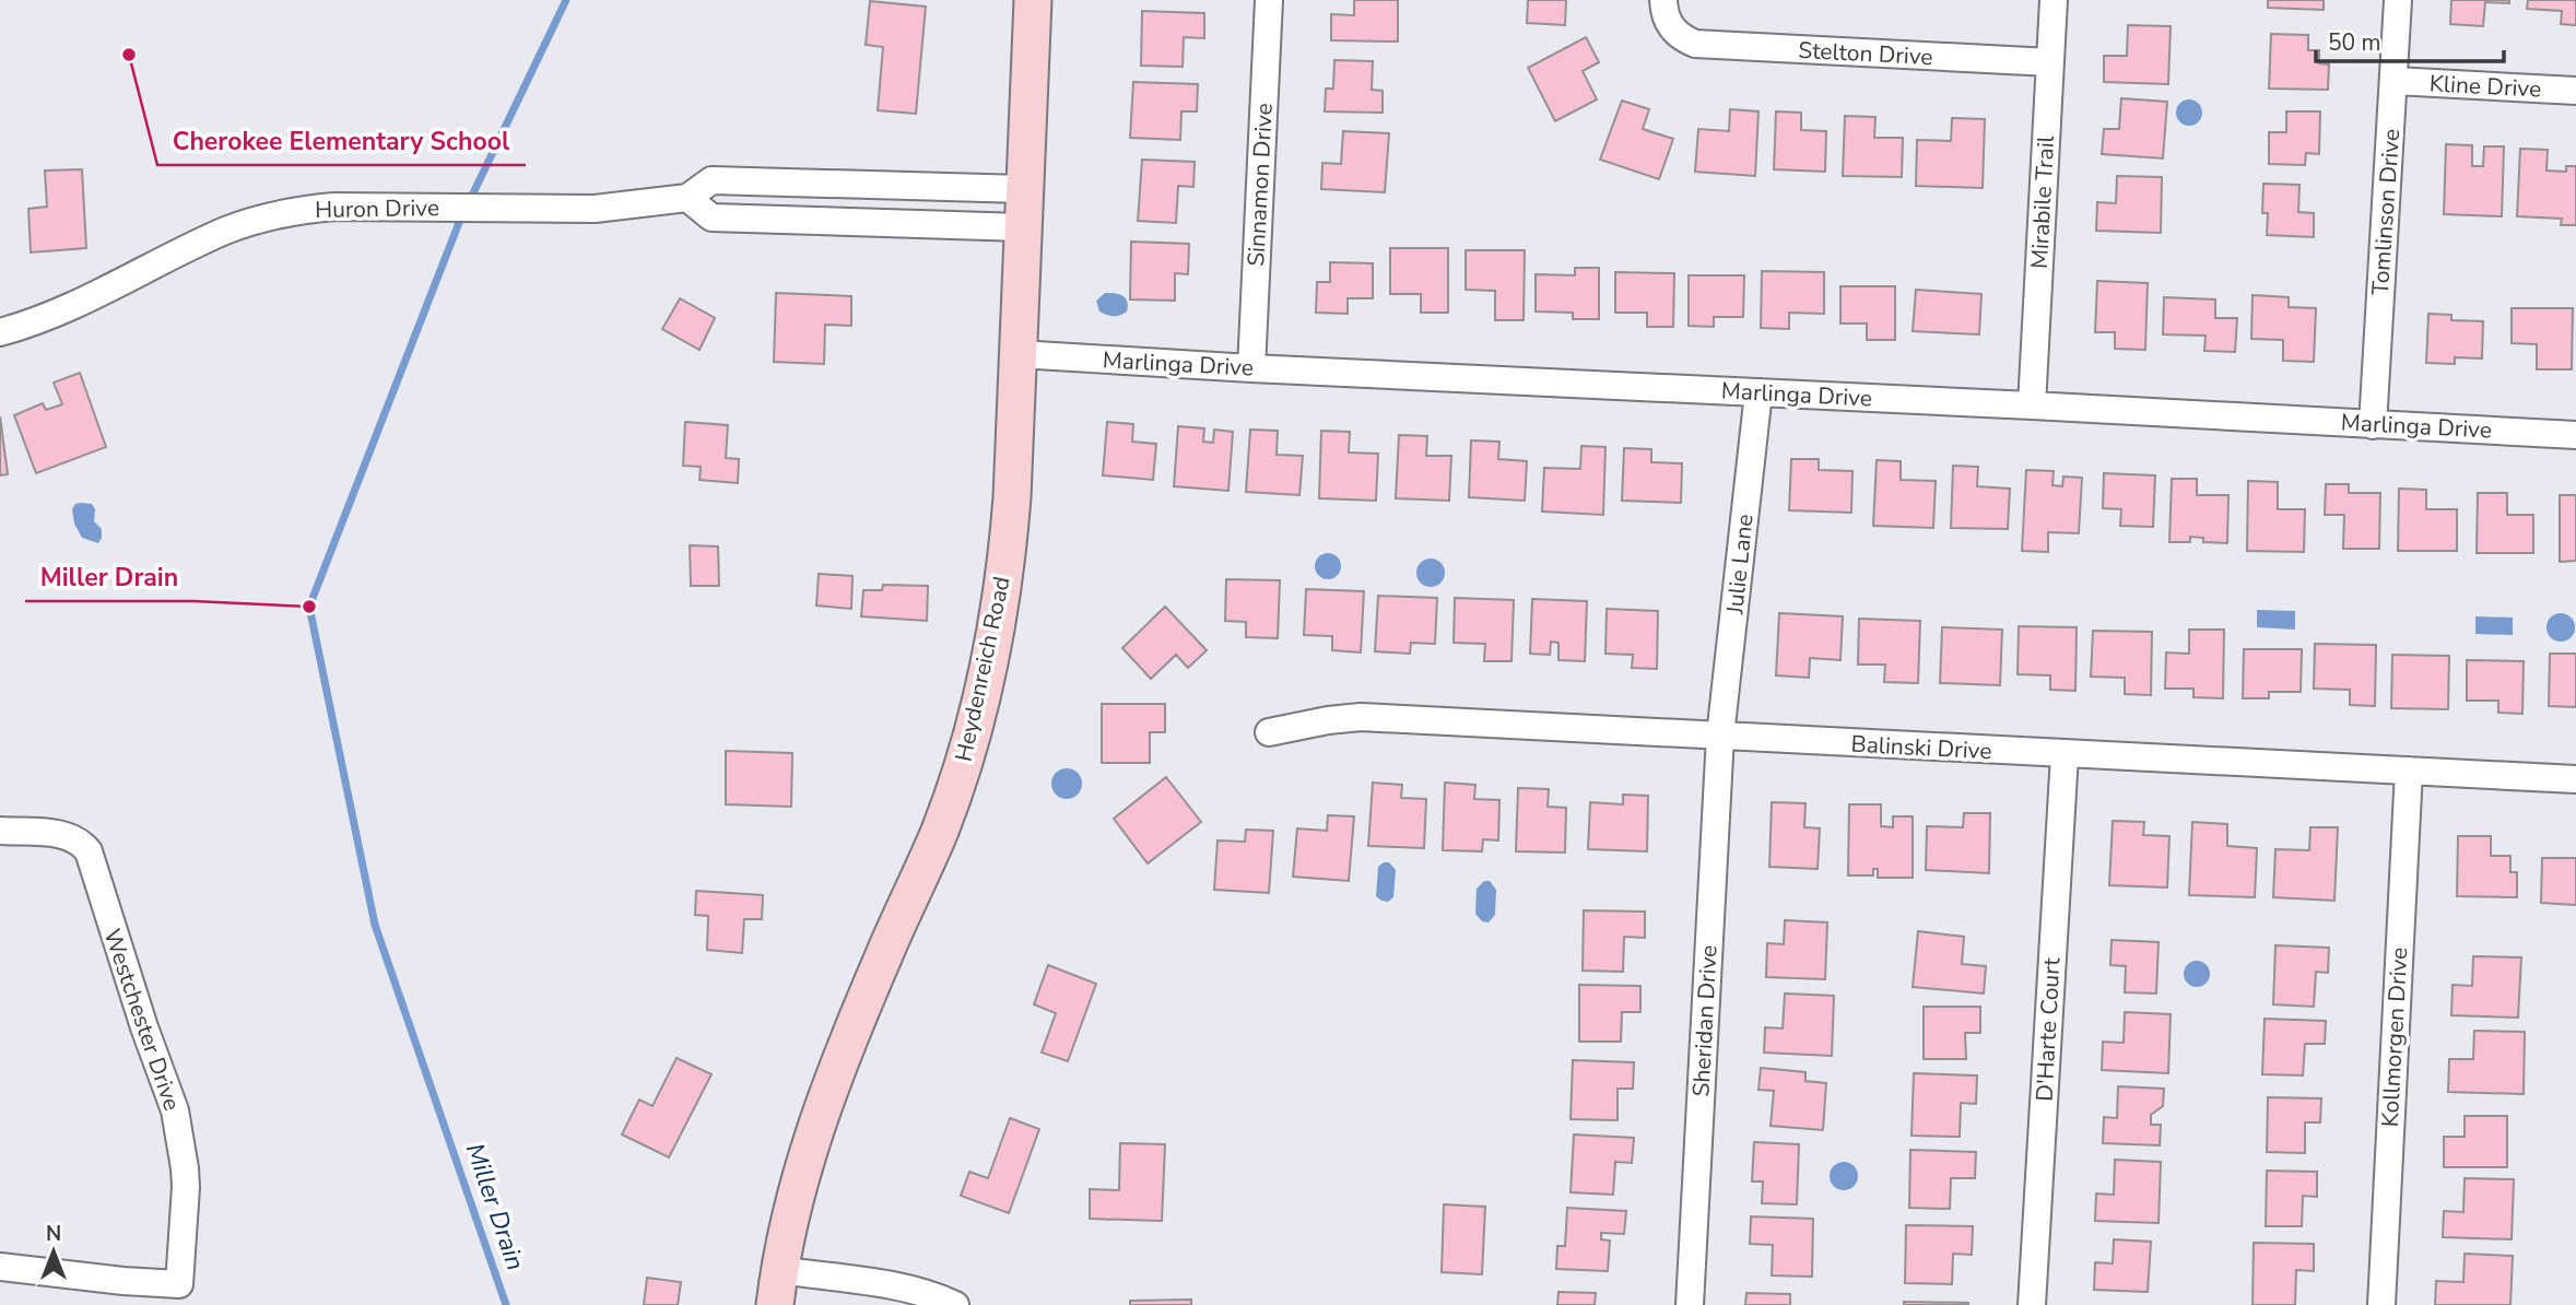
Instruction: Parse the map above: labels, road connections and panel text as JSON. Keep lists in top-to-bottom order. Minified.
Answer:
{"streets":{"street":["Stelton Drive","Kline Drive","Sinnamon Drive","Mirabile Trail","Huron Drive","Tomlinson Drive","Marlinga Drive","Julie Lane","Heydenreich Road","Balinski Drive","Westchester Drive","Sheridan Drive","D'Harte Court","Kollmorgen Drive"]},"crossings":[["Stelton Drive","Mirabile Trail"],["Kline Drive","Tomlinson Drive"],["Sinnamon Drive","Marlinga Drive"],["Mirabile Trail","Marlinga Drive"],["Huron Drive","Heydenreich Road"],["Tomlinson Drive","Marlinga Drive"],["Marlinga Drive","Julie Lane"],["Marlinga Drive","Heydenreich Road"],["Julie Lane","Balinski Drive"],["Julie Lane","Sheridan Drive"],["Balinski Drive","Sheridan Drive"],["Balinski Drive","D'Harte Court"],["Balinski Drive","Kollmorgen Drive"]],"water":["Miller Drain"],"places":["Cherokee Elementary School","Miller Drain"],"scale_bar":"50 m","north":"top"}
